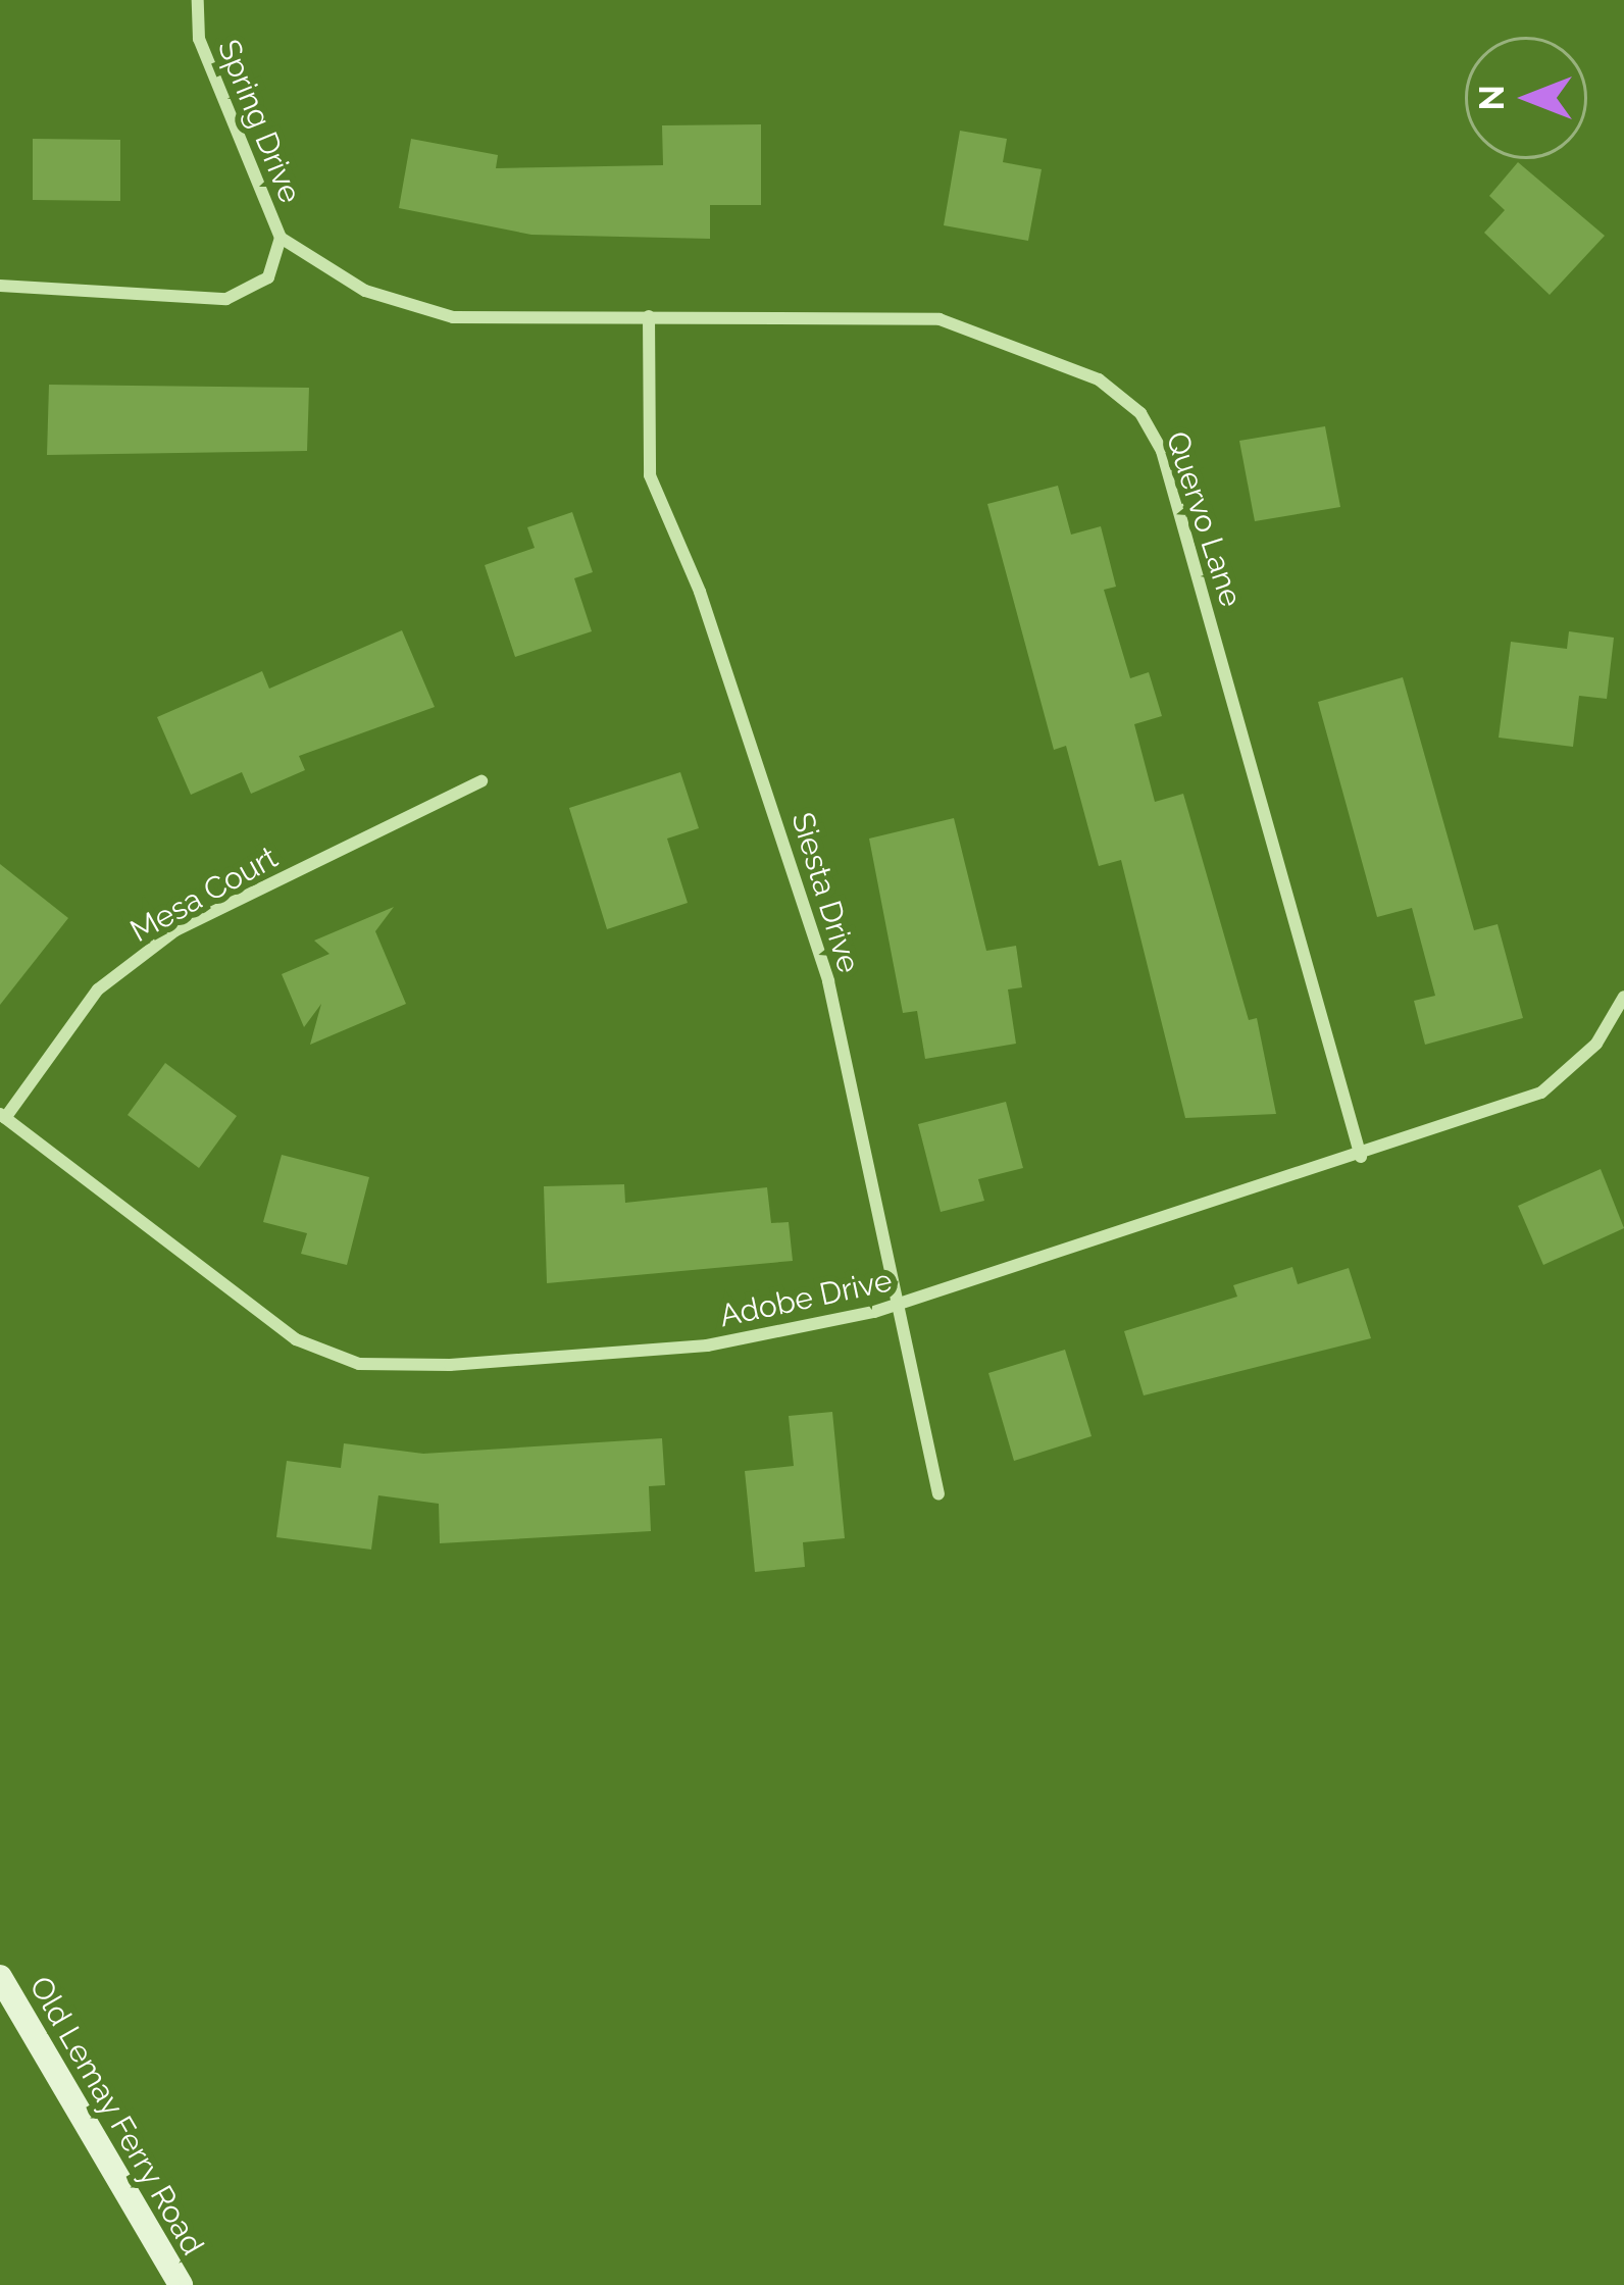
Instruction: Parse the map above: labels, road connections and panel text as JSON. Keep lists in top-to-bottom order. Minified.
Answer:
{"streets":{"main road":["Old Lemay Ferry Road"],"street":["Spring Drive","Quervo Lane","Siesta Drive","Mesa Court","Adobe Drive"]},"crossings":[["Spring Drive","Quervo Lane"],["Quervo Lane","Siesta Drive"],["Quervo Lane","Adobe Drive"],["Siesta Drive","Adobe Drive"],["Mesa Court","Adobe Drive"]],"north":"left"}
